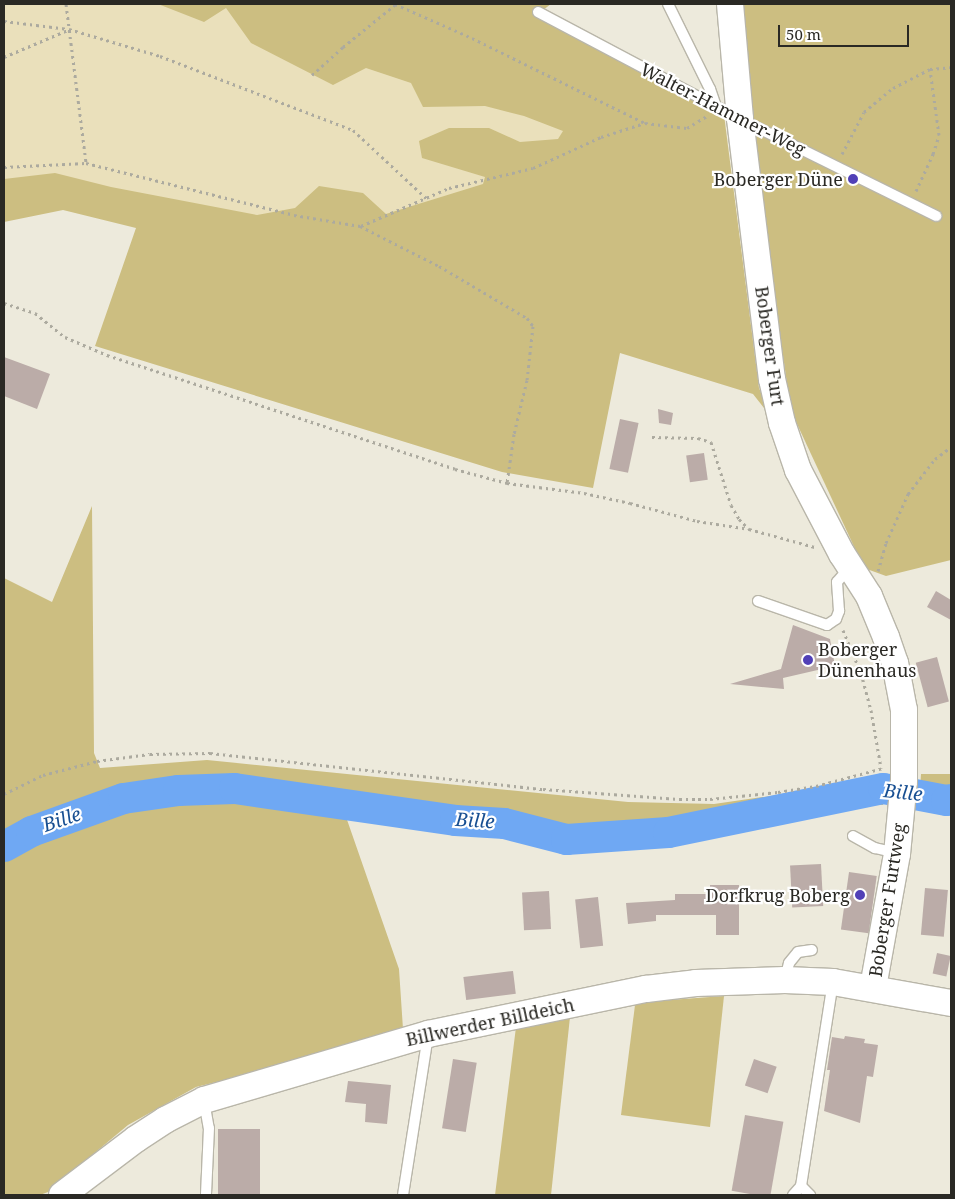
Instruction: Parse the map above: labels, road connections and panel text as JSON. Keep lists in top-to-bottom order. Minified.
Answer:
{"streets":{"street":["Boberger Furt","Boberger Furtweg","Billwerder Billdeich"],"lane":["Walter-Hammer-Weg"]},"crossings":[["Walter-Hammer-Weg","Boberger Furt"],["Boberger Furt","Boberger Furtweg"],["Boberger Furtweg","Billwerder Billdeich"]],"water":["Bille"],"places":["Boberger Düne","Boberger Dünenhaus","Dorfkrug Boberg"],"scale_bar":"50 m"}
